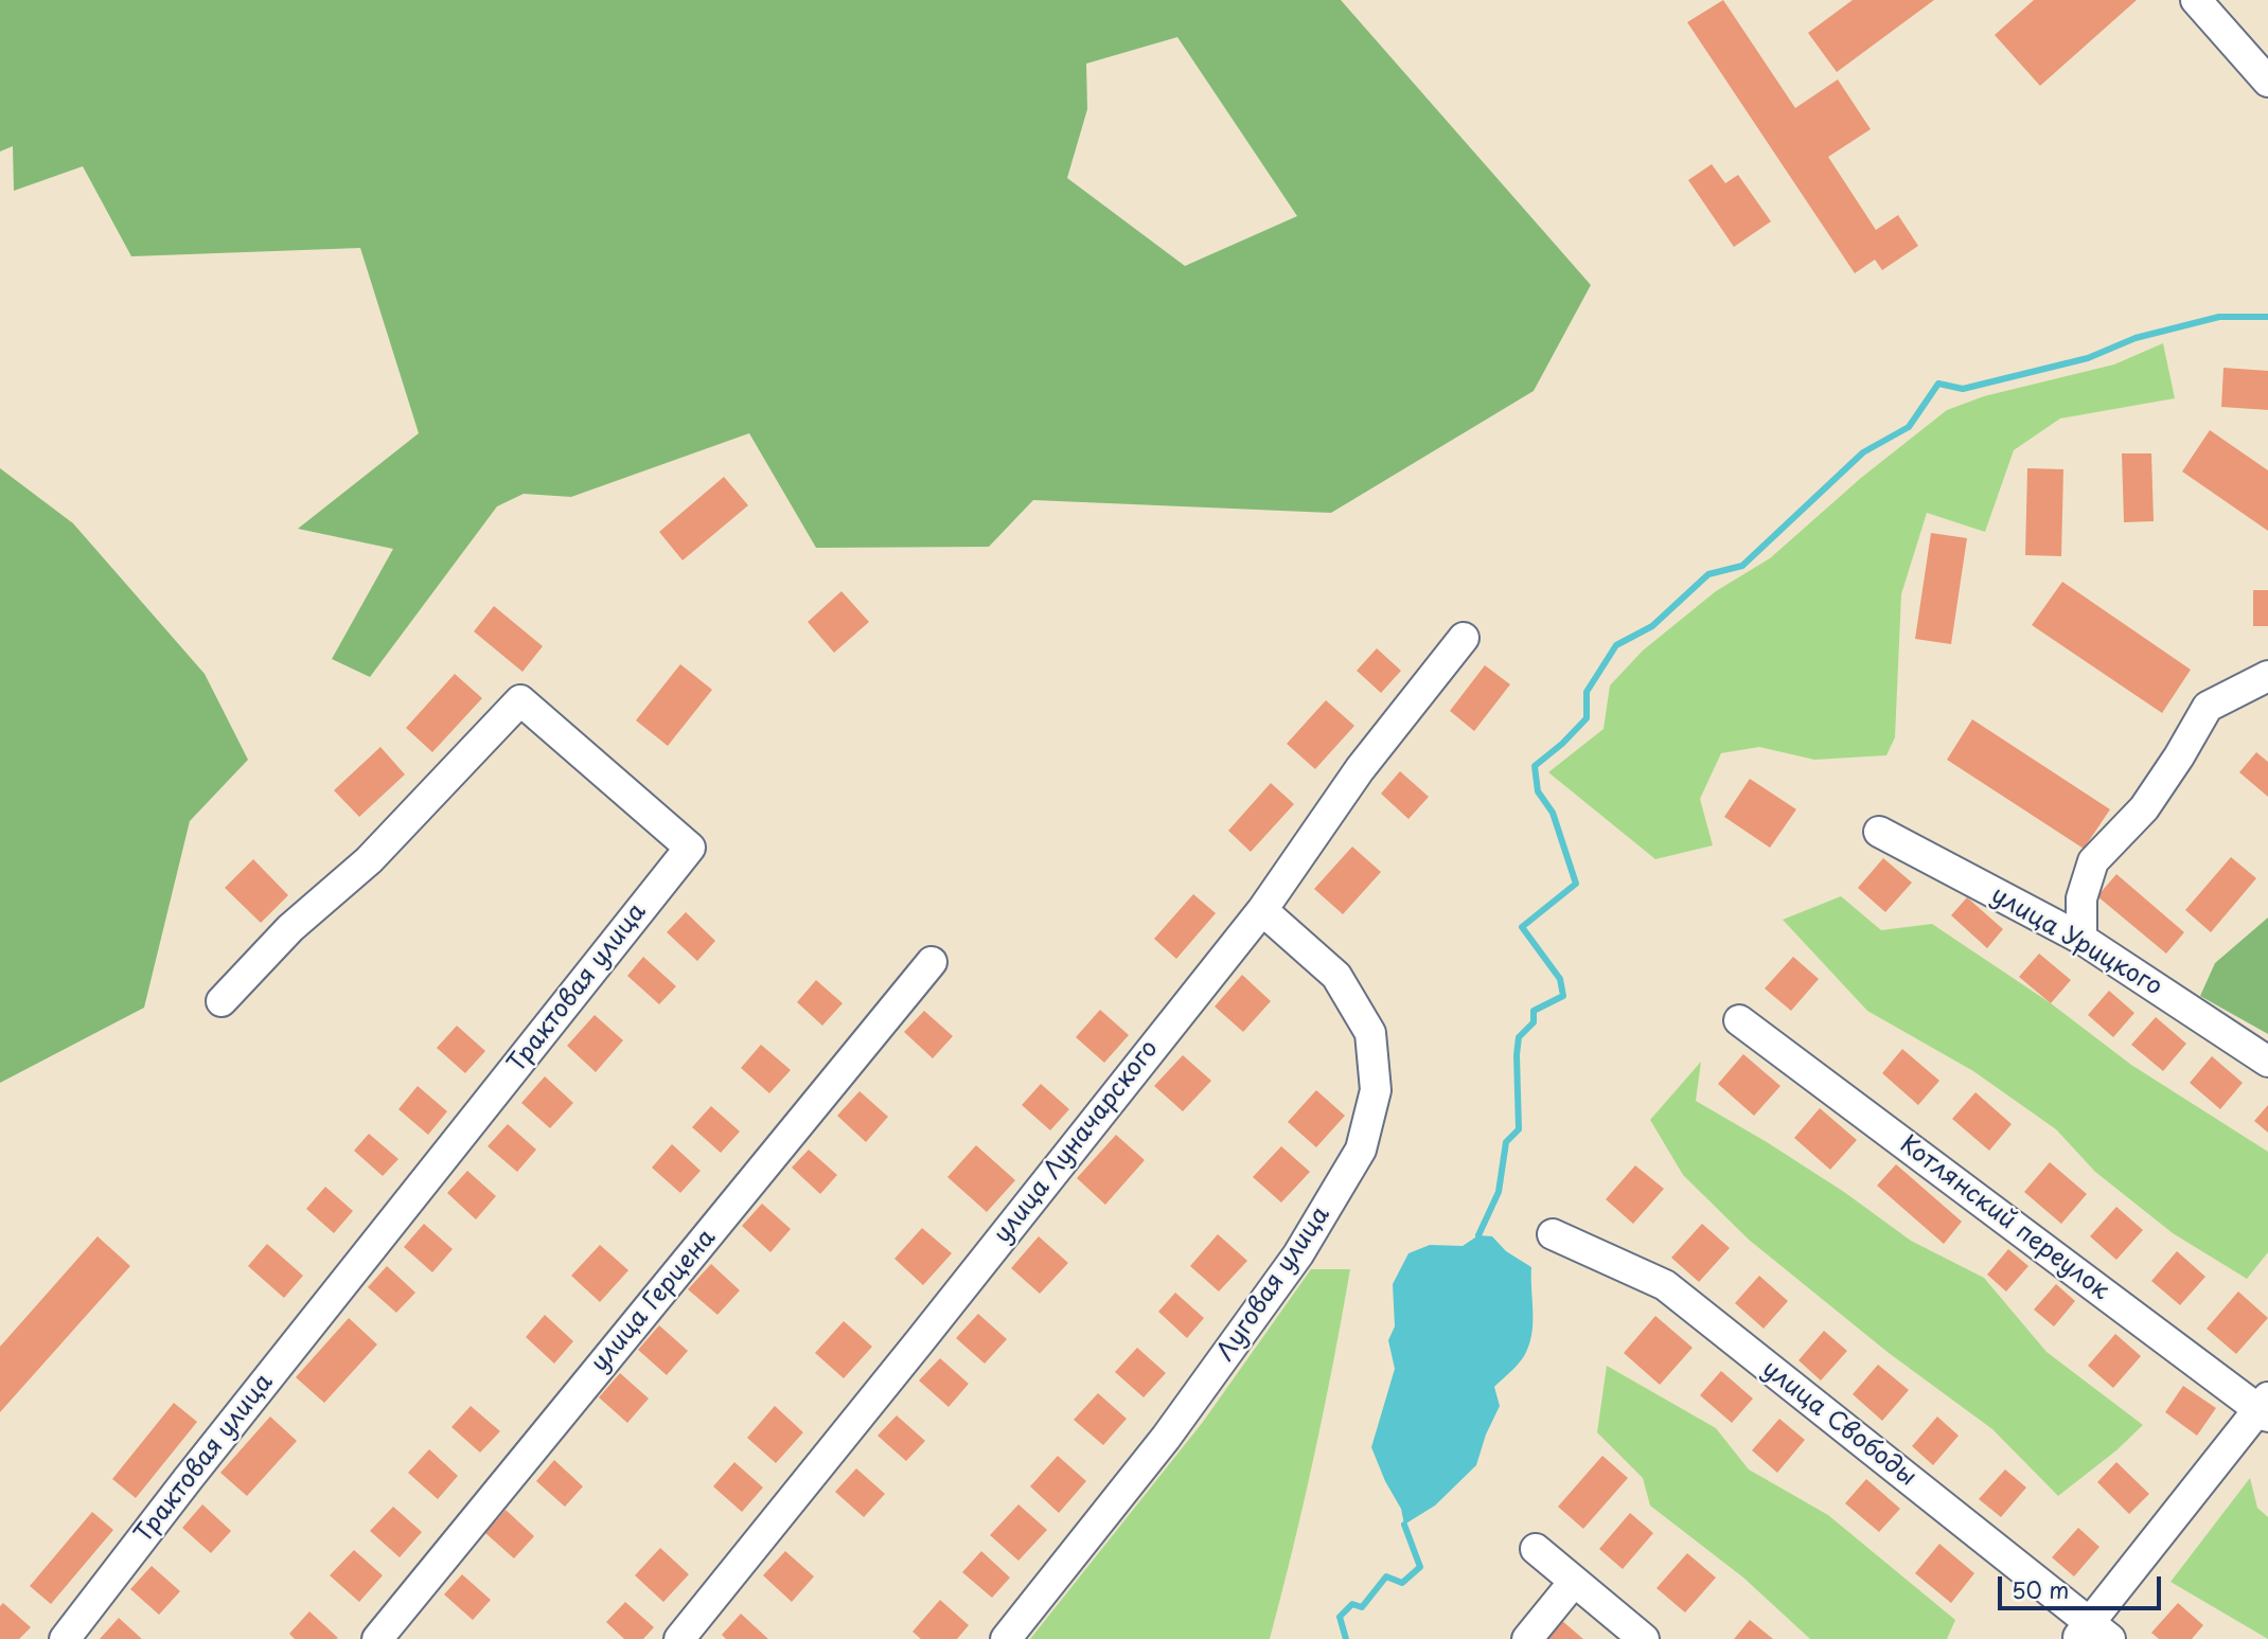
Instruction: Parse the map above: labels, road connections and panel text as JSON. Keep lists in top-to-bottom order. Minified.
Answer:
{"streets":{"street":["улица Урицкого","Трактовая улица","улица Луначарского","Котлянский переулок","Луговая улица","улица Герцена","улица Свободы"]},"crossings":[["улица Луначарского","Луговая улица"]],"scale_bar":"50 m"}
